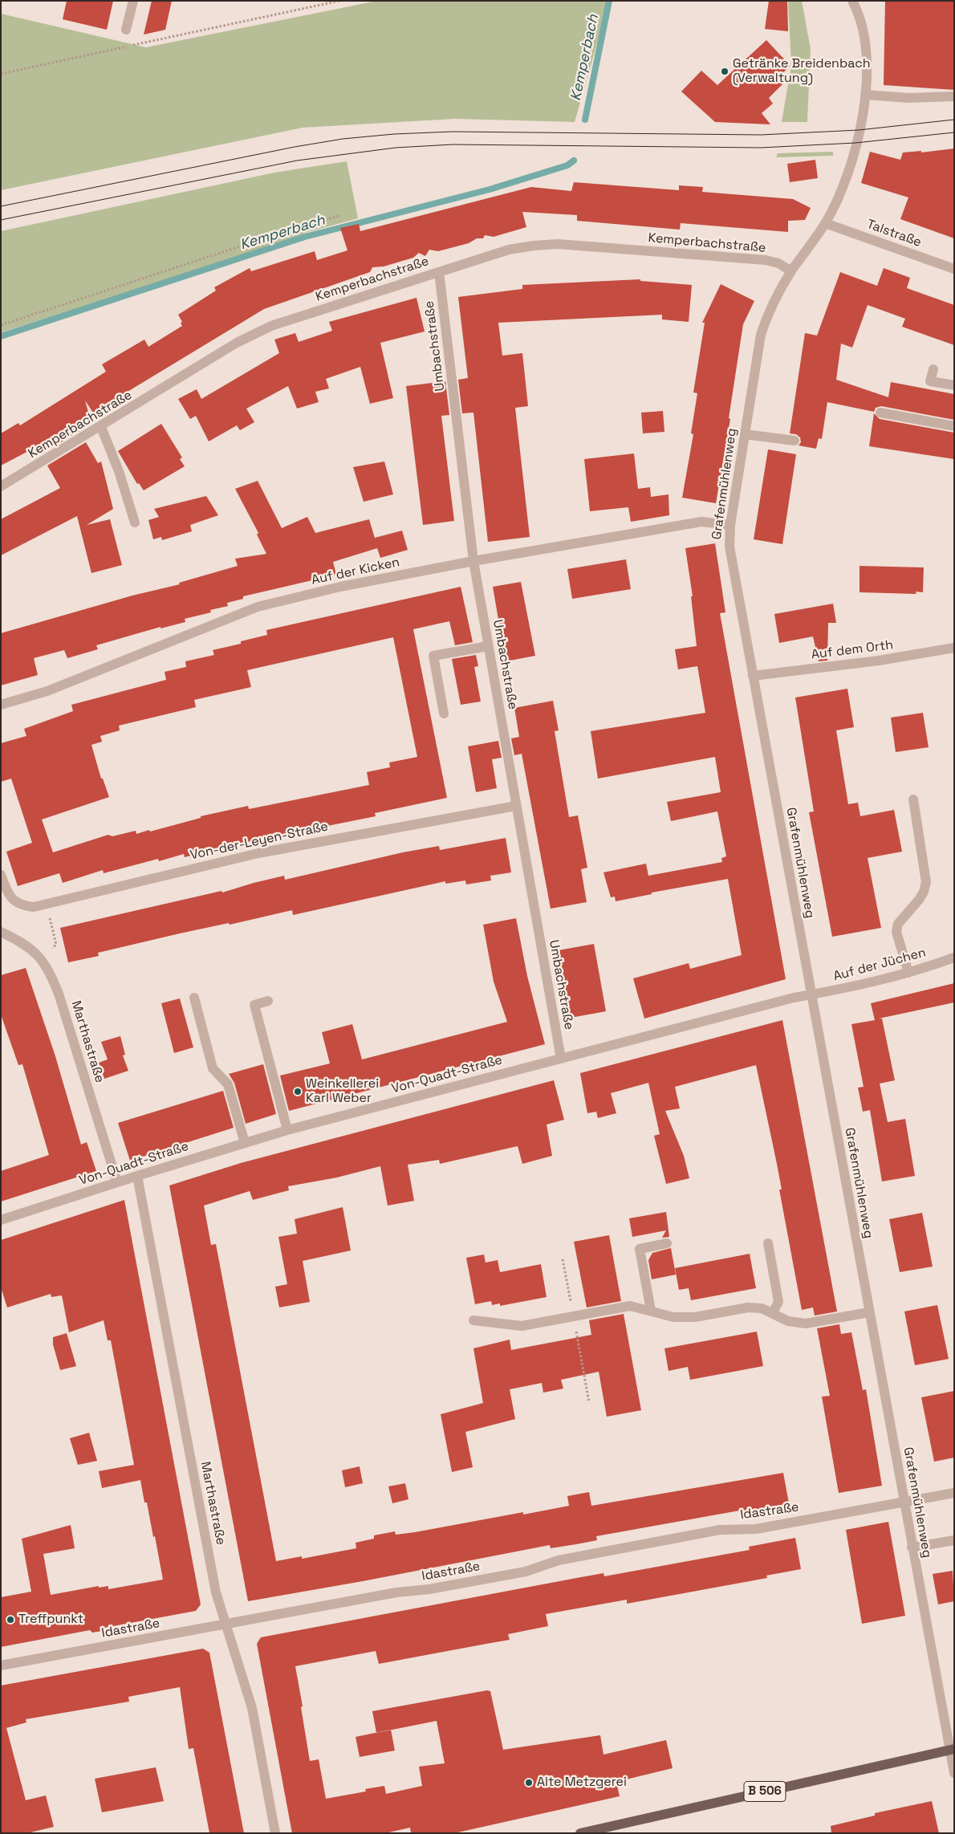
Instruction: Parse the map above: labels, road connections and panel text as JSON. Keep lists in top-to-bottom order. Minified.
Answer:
{"streets":{"main road":["B 506"],"street":["Talstraße","Kemperbachstraße","Umbachstraße","Grafenmühlenweg","Auf der Kicken","Auf dem Orth","Von-der-Leyen-Straße","Auf der Jüchen","Marthastraße","Von-Quadt-Straße","Idastraße"]},"crossings":[["Talstraße","Grafenmühlenweg"],["Kemperbachstraße","Umbachstraße"],["Kemperbachstraße","Grafenmühlenweg"],["Umbachstraße","Auf der Kicken"],["Umbachstraße","Von-der-Leyen-Straße"],["Umbachstraße","Von-Quadt-Straße"],["Grafenmühlenweg","Auf der Kicken"],["Grafenmühlenweg","Auf dem Orth"],["Grafenmühlenweg","Auf der Jüchen"],["Grafenmühlenweg","Von-Quadt-Straße"],["Grafenmühlenweg","Idastraße"],["Grafenmühlenweg","B 506"],["Auf der Jüchen","Von-Quadt-Straße"],["Marthastraße","Von-Quadt-Straße"],["Marthastraße","Idastraße"]],"water":["Kemperbach"],"places":["Getränke Breidenbach (Verwaltung)","Weinkellerei Karl Weber","Treffpunkt","Alte Metzgerei"]}
